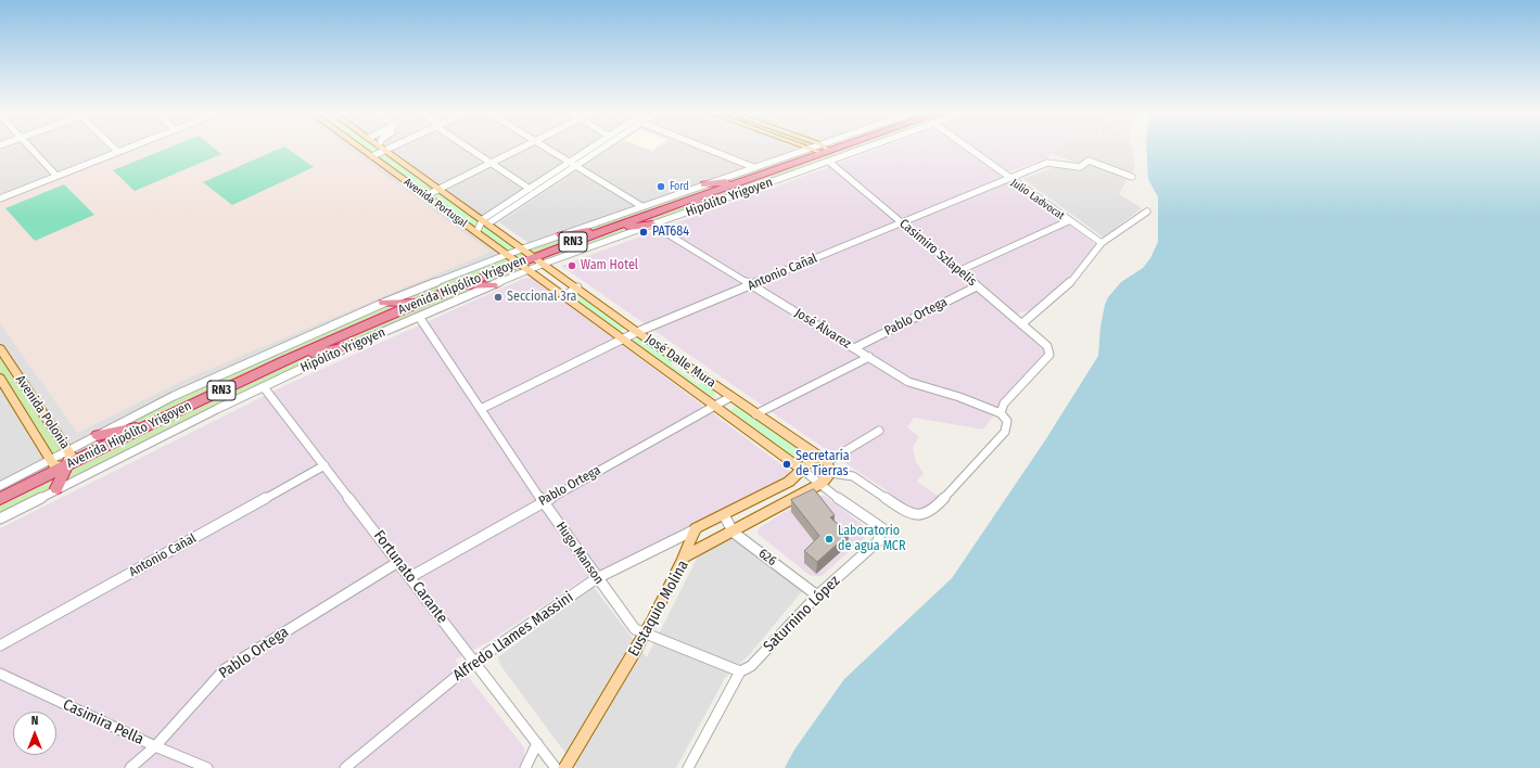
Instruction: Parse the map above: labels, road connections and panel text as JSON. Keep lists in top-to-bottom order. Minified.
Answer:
{"streets":{"highway":["RN3","Avenida Hipólito Yrigoyen"],"main road":["Avenida Portugal","José Dalle Mura","Avenida Polonia","Eustaquio Molina","Alfredo Llames Massini"],"street":["Hipólito Yrigoyen","Julio Ladvocat","Casimiro Szlapelis","Antonio Cañal","Pablo Ortega","José Álvarez","Hugo Manson","626","Fortunato Carante","Saturnino López","Casimira Pella"]},"crossings":[["Hipólito Yrigoyen","Avenida Portugal"],["Hipólito Yrigoyen","Casimiro Szlapelis"],["Hipólito Yrigoyen","Avenida Hipólito Yrigoyen"],["Hipólito Yrigoyen","José Álvarez"],["Hipólito Yrigoyen","José Dalle Mura"],["Hipólito Yrigoyen","Avenida Polonia"],["Hipólito Yrigoyen","Hugo Manson"],["Hipólito Yrigoyen","Fortunato Carante"],["Julio Ladvocat","Antonio Cañal"],["Avenida Portugal","Avenida Hipólito Yrigoyen"],["Avenida Portugal","José Dalle Mura"],["Casimiro Szlapelis","Antonio Cañal"],["Casimiro Szlapelis","Avenida Hipólito Yrigoyen"],["Casimiro Szlapelis","Pablo Ortega"],["Casimiro Szlapelis","José Álvarez"],["Antonio Cañal","José Álvarez"],["Antonio Cañal","José Dalle Mura"],["Antonio Cañal","Hugo Manson"],["Antonio Cañal","Fortunato Carante"],["Avenida Hipólito Yrigoyen","José Dalle Mura"],["Avenida Hipólito Yrigoyen","Avenida Polonia"],["Pablo Ortega","José Álvarez"],["Pablo Ortega","José Dalle Mura"],["Pablo Ortega","Hugo Manson"],["Pablo Ortega","Fortunato Carante"],["Pablo Ortega","Casimira Pella"],["José Dalle Mura","Eustaquio Molina"],["José Dalle Mura","Alfredo Llames Massini"],["Hugo Manson","Eustaquio Molina"],["Hugo Manson","Saturnino López"],["Hugo Manson","Alfredo Llames Massini"],["626","Eustaquio Molina"],["626","Saturnino López"],["626","Alfredo Llames Massini"],["Fortunato Carante","Alfredo Llames Massini"],["Eustaquio Molina","Saturnino López"],["Eustaquio Molina","Alfredo Llames Massini"]],"places":["Ford","PAT684","Wam Hotel","Seccional 3ra","Secretaría de Tierras","Laboratorio de agua MCR"],"north":"top"}
